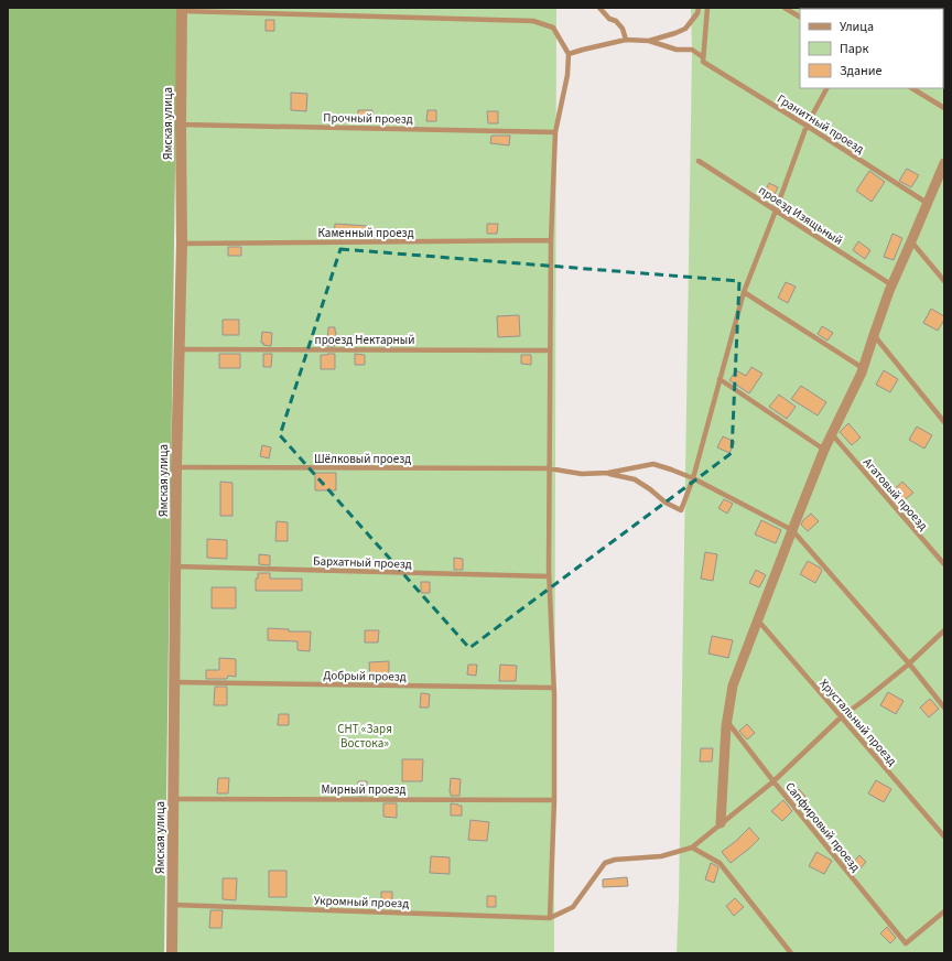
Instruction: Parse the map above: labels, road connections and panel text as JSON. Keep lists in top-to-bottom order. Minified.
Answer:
{"streets":{"street":["Ямская улица"],"lane":["Прочный проезд","Гранитный проезд","проезд Изящьный","Каменный проезд","проезд Нектарный","Шёлковый проезд","Агатовый проезд","Бархатный проезд","Добрый проезд","Хрустальный проезд","Мирный проезд","Сапфировый проезд","Укромный проезд"]},"crossings":[["Прочный проезд","Ямская улица"],["Ямская улица","Каменный проезд"],["Ямская улица","проезд Нектарный"],["Ямская улица","Шёлковый проезд"],["Ямская улица","Бархатный проезд"],["Ямская улица","Добрый проезд"],["Ямская улица","Мирный проезд"],["Ямская улица","Укромный проезд"]],"parks":["СНТ «Заря Востока»"],"legend":["Улица","Парк","Здание"]}
